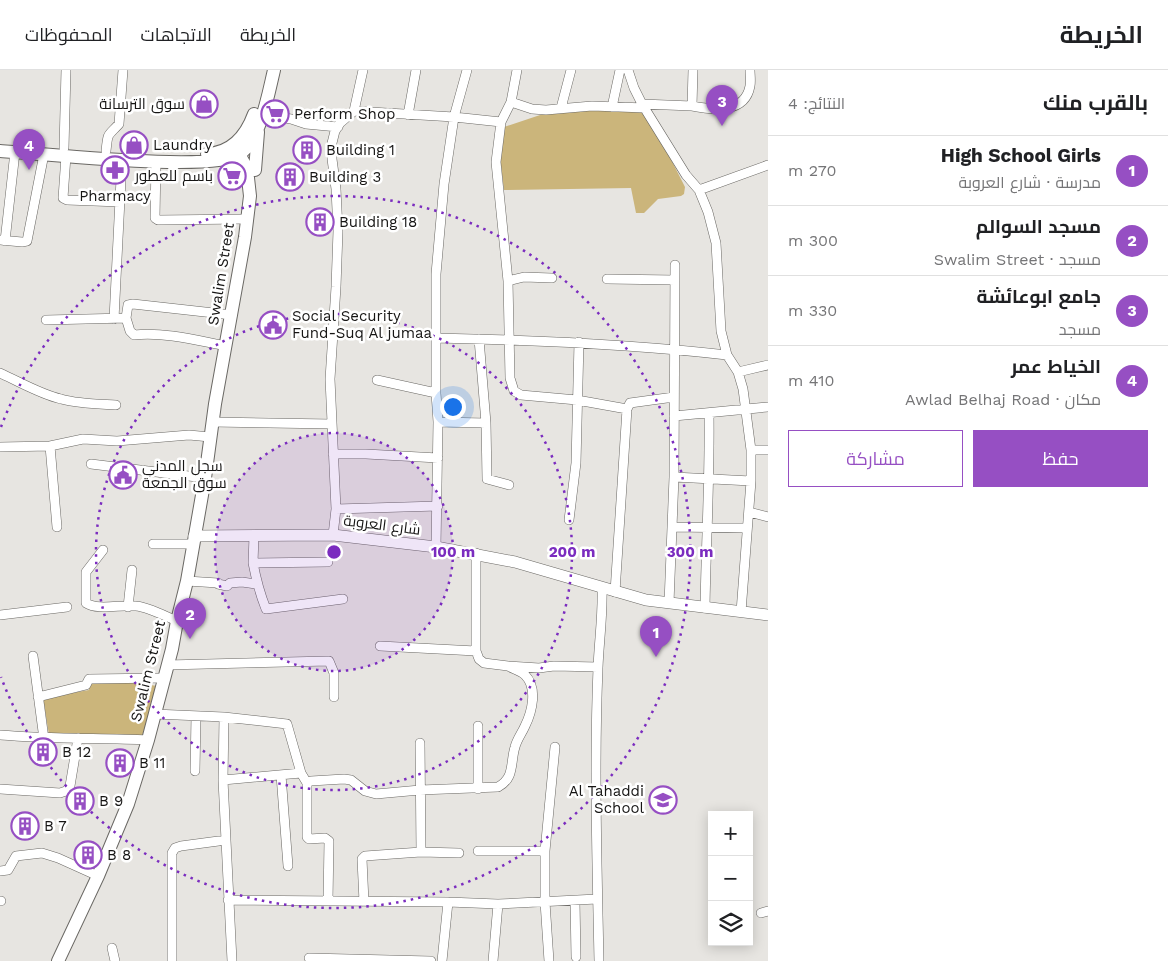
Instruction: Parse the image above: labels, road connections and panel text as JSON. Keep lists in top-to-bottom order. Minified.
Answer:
{"streets":{"main road":["Swalim Street"],"street":["شارع العروبة"]},"crossings":[["Swalim Street","شارع العروبة"]],"places":{"shop":["سوق الترسانة","Laundry"],"supermarket":["Perform Shop","باسم للعطور"],"building":["Building 1","Building 3","Building 18","B 12","B 11","B 9","B 7","B 8"],"pharmacy":["Pharmacy"],"public building":["Social Security Fund-Suq Al jumaa","سجل المدني سوق الجمعة"],"school or university":["Al Tahaddi School"]},"page":{"header":"الخريطة","nav":["الخريطة","الاتجاهات","المحفوظات"],"heading":["بالقرب منك","النتائج: 4"],"pins":["3","4","2","1"],"list":[{"mark":"1","name":"High School Girls","note":"مدرسة · شارع العروبة","value":"270 m"},{"mark":"2","name":"مسجد السوالم","note":"مسجد · Swalim Street","value":"300 m"},{"mark":"3","name":"جامع ابوعائشة","note":"مسجد","value":"330 m"},{"mark":"4","name":"الخياط عمر","note":"مكان · Awlad Belhaj Road","value":"410 m"}],"buttons":["حفظ","مشاركة"],"map_buttons":["+","−"]},"rings":["100 m","200 m","300 m"]}
